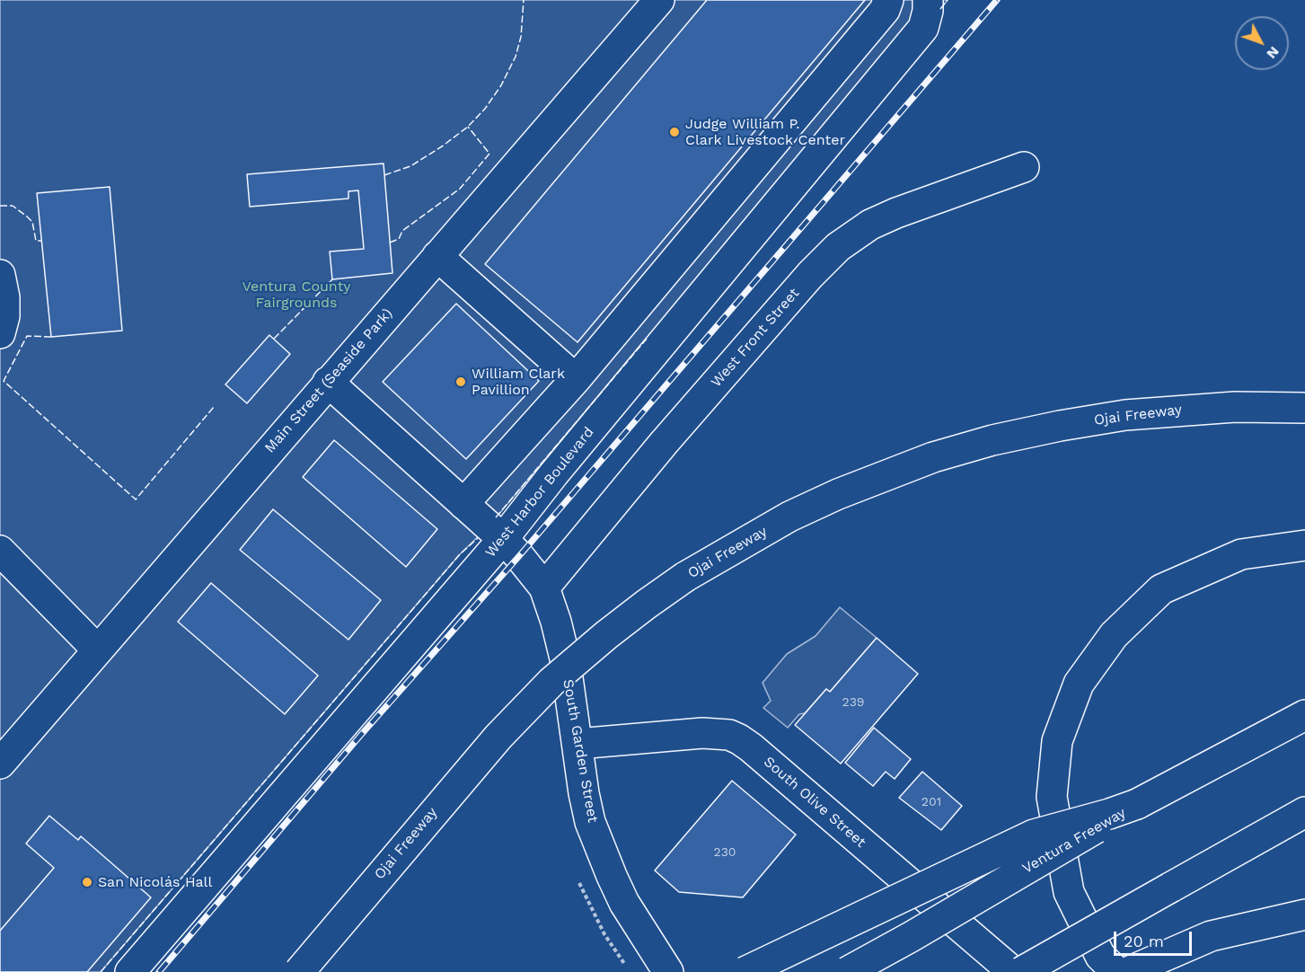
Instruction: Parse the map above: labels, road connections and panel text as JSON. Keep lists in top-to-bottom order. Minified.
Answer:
{"streets":{"main road":["West Front Street","Main Street (Seaside Park)","Ojai Freeway","West Harbor Boulevard","South Garden Street","South Olive Street","Ventura Freeway"]},"crossings":[["West Front Street","South Garden Street"],["Main Street (Seaside Park)","South Garden Street"],["West Harbor Boulevard","South Garden Street"],["South Garden Street","South Olive Street"]],"parks":["Ventura County Fairgrounds"],"places":["Judge William P. Clark Livestock Center","William Clark Pavillion","San Nicolás Hall"],"house_numbers":["239","201","230"],"scale_bar":"20 m","north":"bottom right"}
